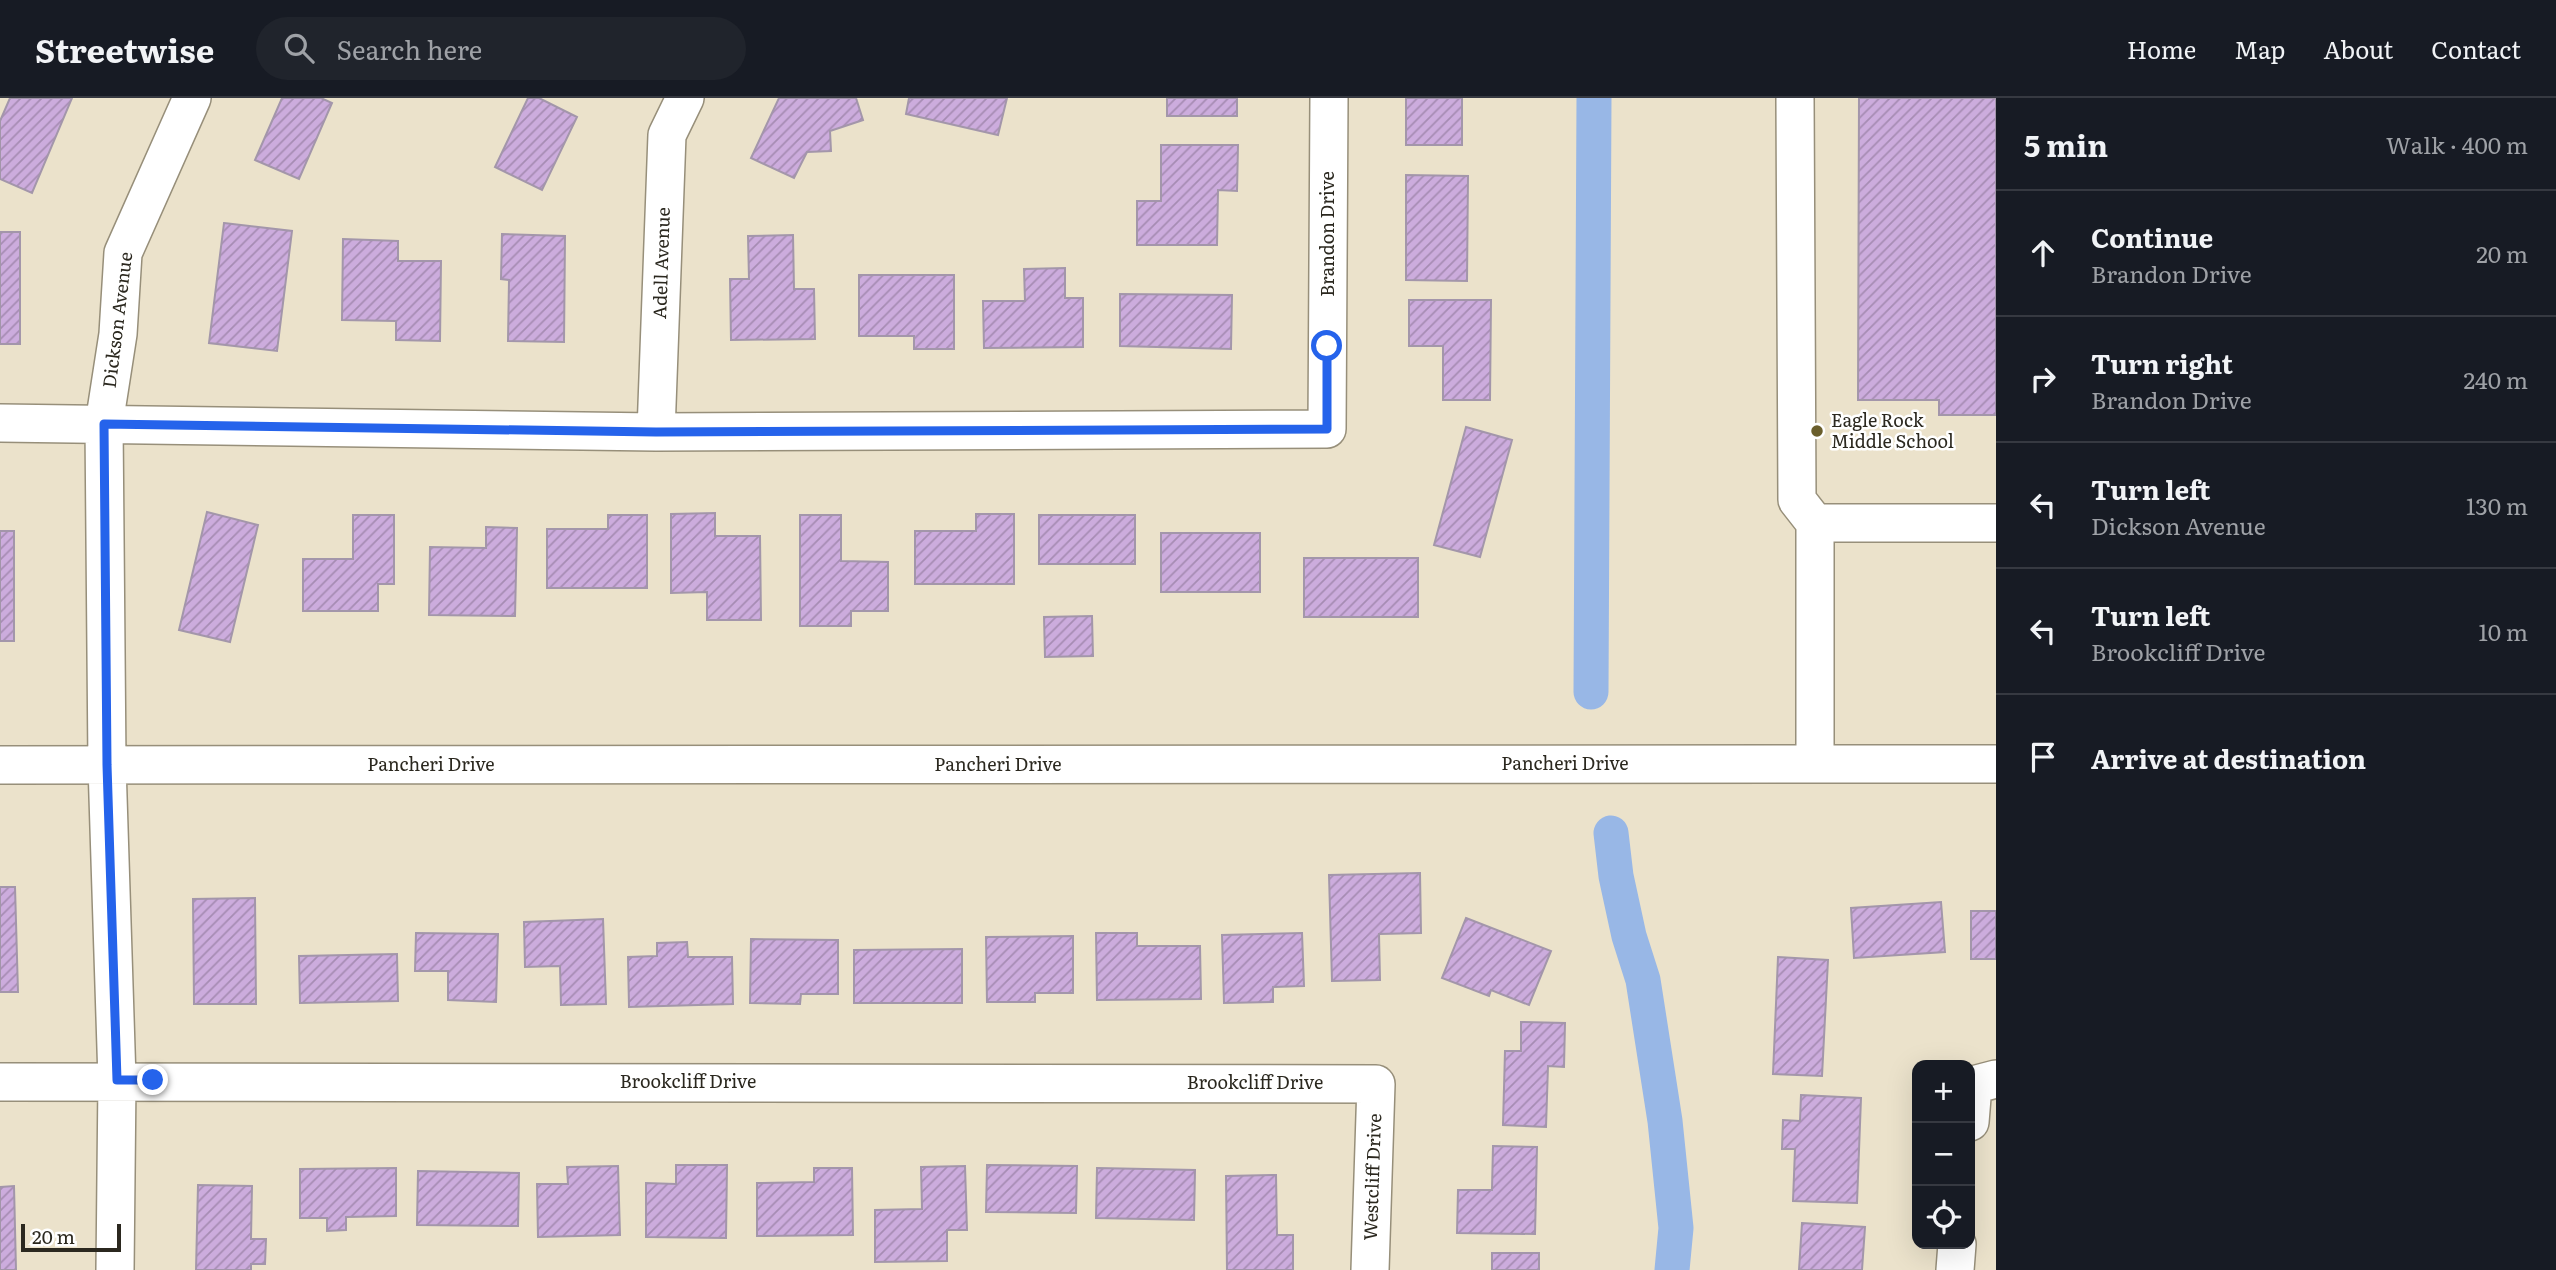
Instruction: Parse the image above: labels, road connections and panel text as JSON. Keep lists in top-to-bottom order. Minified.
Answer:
{"streets":{"street":["Brandon Drive","Adell Avenue","Dickson Avenue","Pancheri Drive","Brookcliff Drive","Westcliff Drive"]},"crossings":[["Brandon Drive","Adell Avenue"],["Brandon Drive","Dickson Avenue"],["Dickson Avenue","Pancheri Drive"],["Dickson Avenue","Brookcliff Drive"],["Brookcliff Drive","Westcliff Drive"]],"places":["Eagle Rock Middle School"],"scale_bar":"20 m","page":{"header":"Streetwise","search":"Search here","nav":["Home","Map","About","Contact"],"heading":["5 min","Walk · 400 m"],"list":[["Continue","Brandon Drive","20 m"],["Turn right","Brandon Drive","240 m"],["Turn left","Dickson Avenue","130 m"],["Turn left","Brookcliff Drive","10 m"],"Arrive at destination"],"map_buttons":["+","−"],"scale":"20 m"}}
